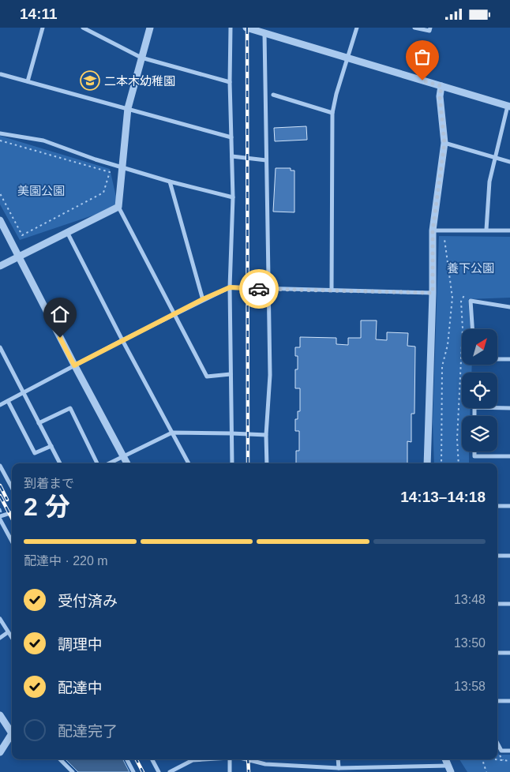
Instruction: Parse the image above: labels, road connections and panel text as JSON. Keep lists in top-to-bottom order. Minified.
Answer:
{"parks":["美園公園","養下公園"],"places":{"school or university":["二本木幼稚園"]},"north":"top right","page":{"status":"14:11","heading":["2 分","到着まで","14:13–14:18"],"bar":"配達中 · 220 m","list":[["受付済み","13:48"],["調理中","13:50"],["配達中","13:58"],"配達完了"]}}
